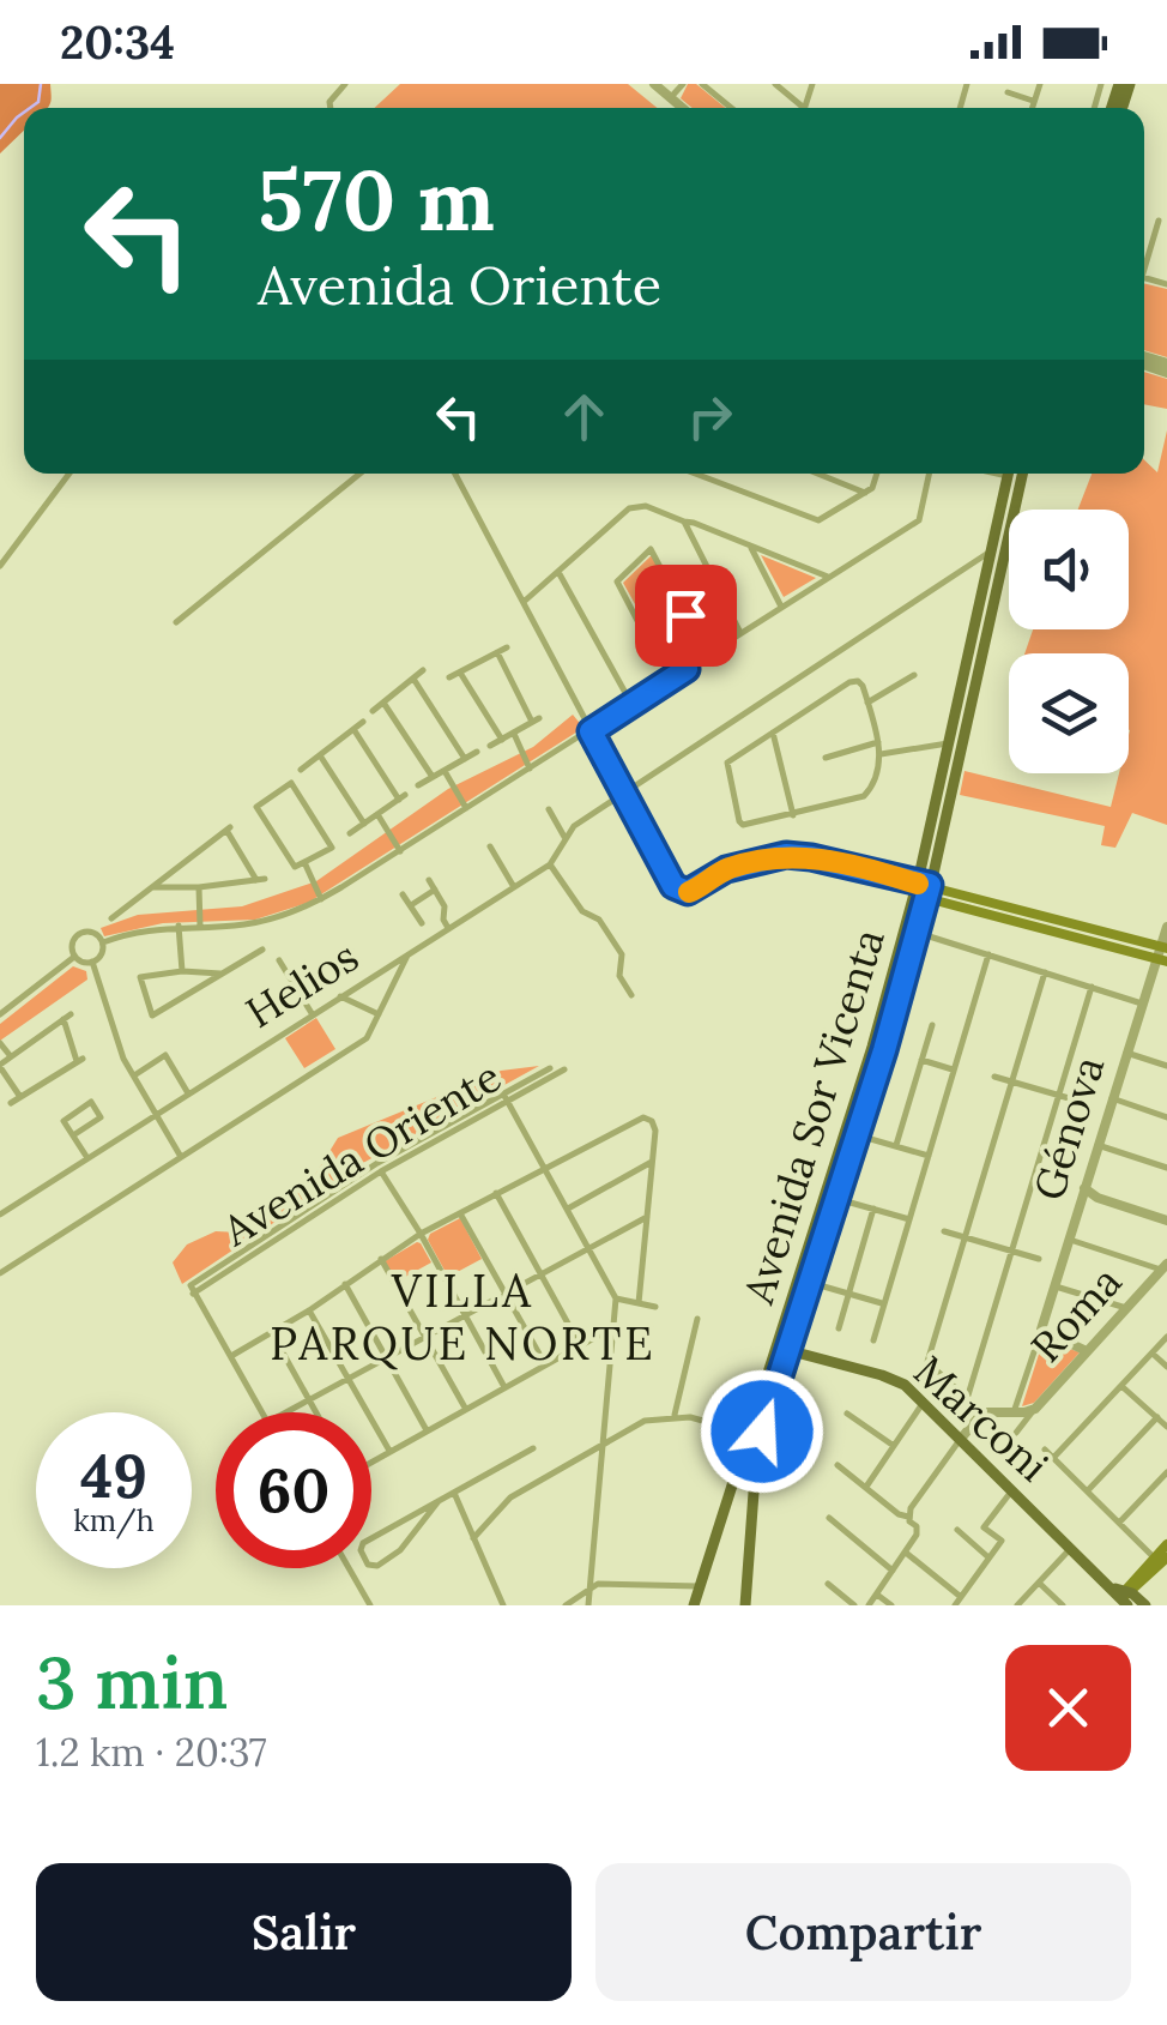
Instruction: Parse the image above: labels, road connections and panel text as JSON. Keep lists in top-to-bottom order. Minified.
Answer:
{"streets":{"main road":["Avenida Sor Vicenta","Marconi"],"street":["Helios","Génova","Avenida Oriente","Roma"]},"crossings":[["Avenida Sor Vicenta","Marconi"],["Génova","Roma"]],"districts":["VILLA PARQUE NORTE"],"page":{"status":"20:34","turn":["570 m","Avenida Oriente"],"speed":"49 km/h","limit":"60","heading":["3 min","1.2 km · 20:37"],"buttons":["Salir","Compartir"]}}
